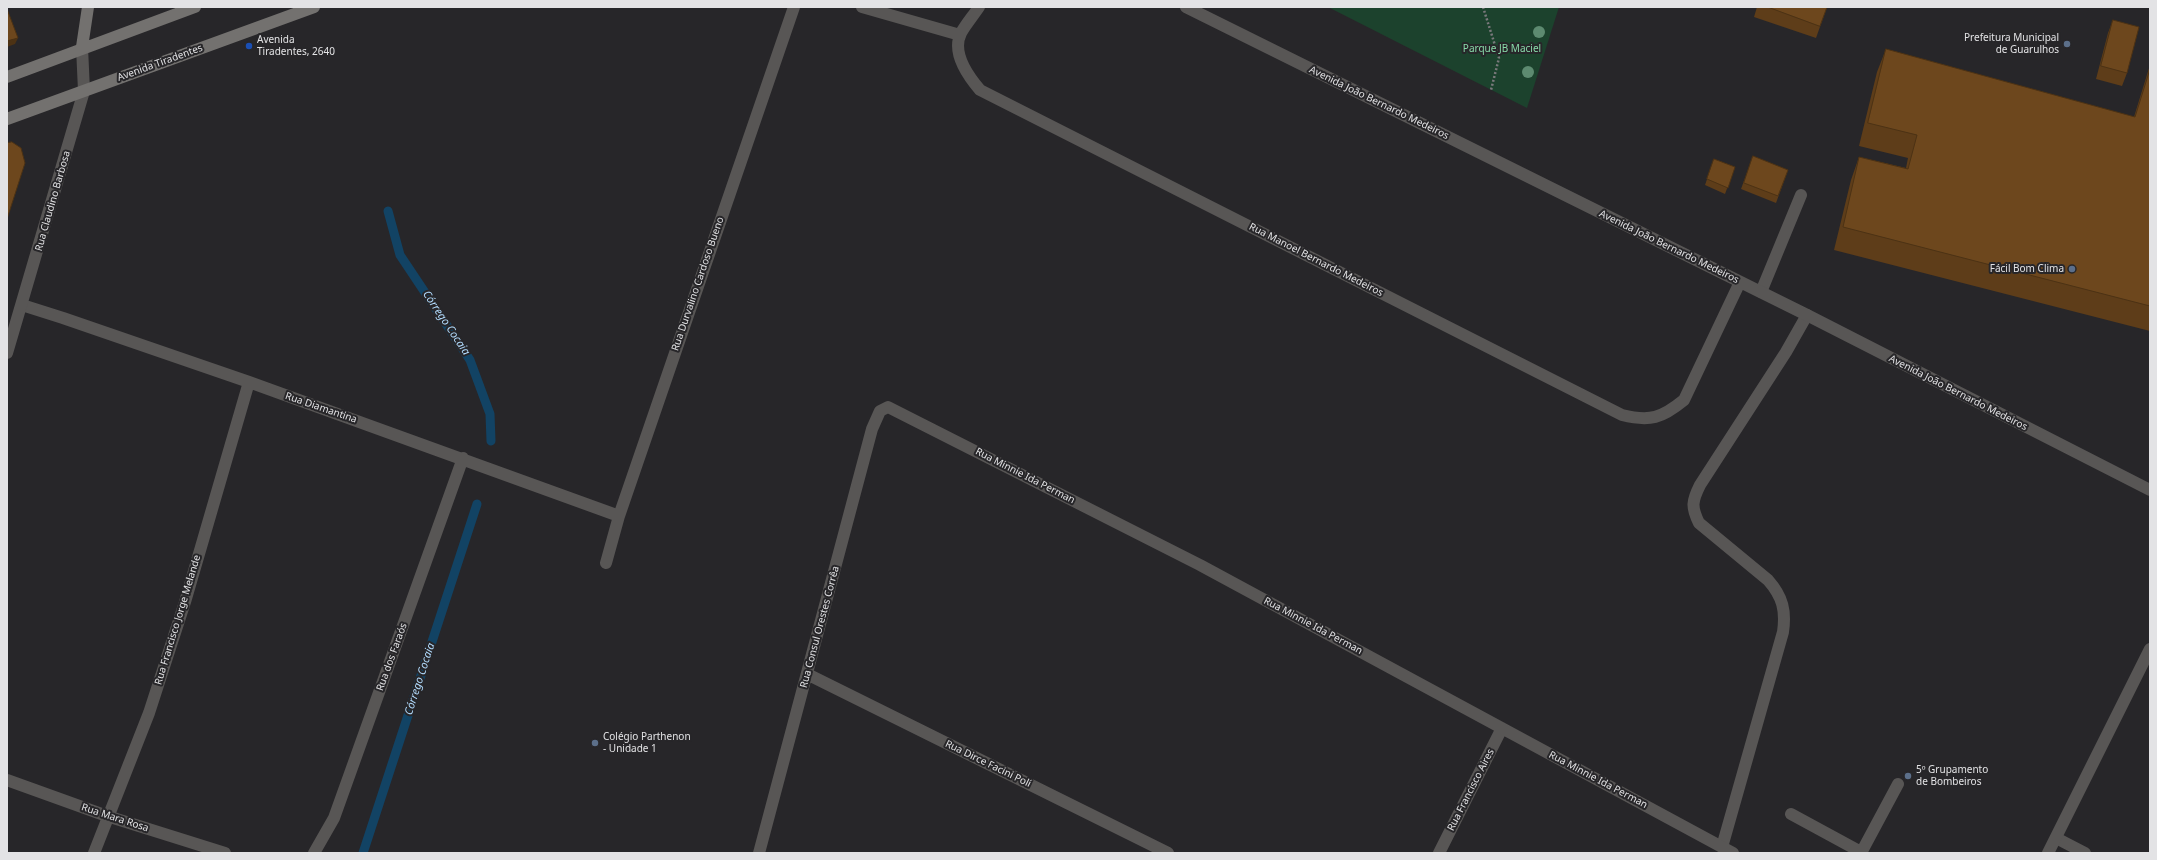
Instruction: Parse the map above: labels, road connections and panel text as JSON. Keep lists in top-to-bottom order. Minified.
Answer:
{"streets":{"main road":["Avenida Tiradentes"],"street":["Avenida João Bernardo Medeiros","Rua Claudino Barbosa","Rua Manoel Bernardo Medeiros","Rua Durvalino Cardoso Bueno","Rua Diamantina","Rua Minnie Ida Perman","Rua Francisco Jorge Melande","Rua Consul Orestes Corrêa","Rua dos Faraós","Rua Dirce Facini Poli","Rua Francisco Aires","Rua Mara Rosa"]},"crossings":[["Avenida Tiradentes","Rua Claudino Barbosa"],["Avenida João Bernardo Medeiros","Rua Manoel Bernardo Medeiros"],["Rua Claudino Barbosa","Rua Diamantina"],["Rua Durvalino Cardoso Bueno","Rua Diamantina"],["Rua Diamantina","Rua Francisco Jorge Melande"],["Rua Diamantina","Rua dos Faraós"],["Rua Minnie Ida Perman","Rua Consul Orestes Corrêa"],["Rua Minnie Ida Perman","Rua Francisco Aires"],["Rua Francisco Jorge Melande","Rua Mara Rosa"],["Rua Consul Orestes Corrêa","Rua Dirce Facini Poli"]],"water":["Córrego Cocaia"],"parks":["Parque JB Maciel"],"places":["Prefeitura Municipal de Guarulhos","Avenida Tiradentes, 2640","Fácil Bom Clima","Colégio Parthenon - Unidade 1","5º Grupamento de Bombeiros"]}
